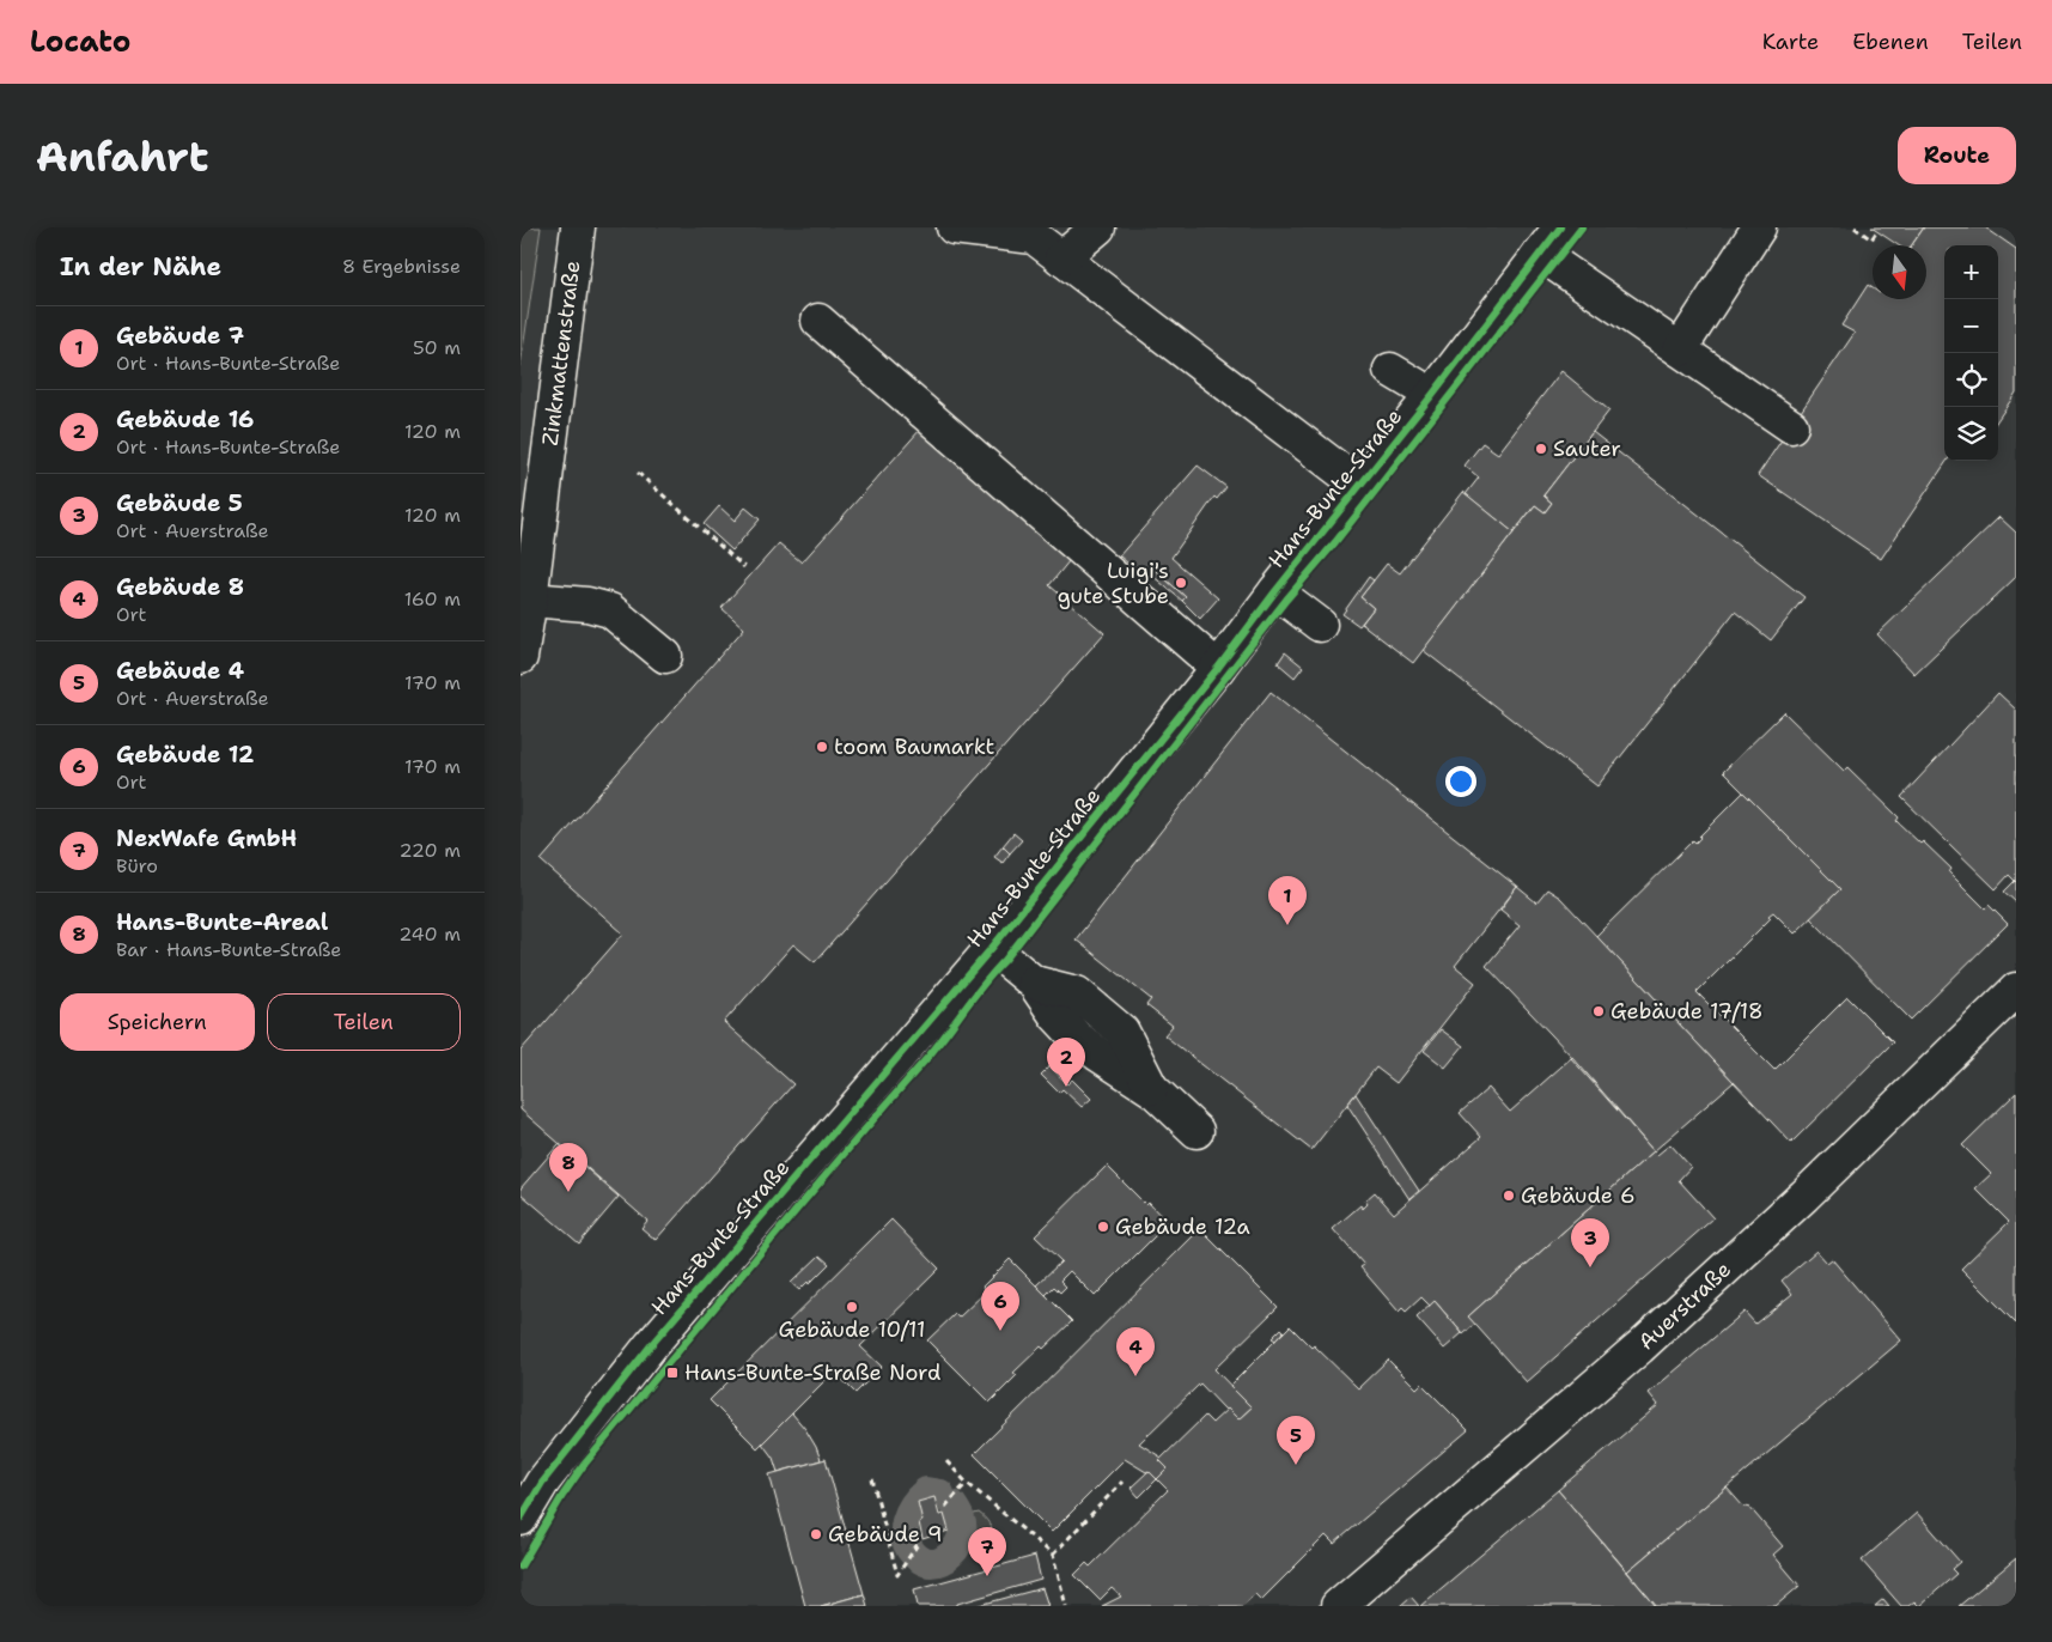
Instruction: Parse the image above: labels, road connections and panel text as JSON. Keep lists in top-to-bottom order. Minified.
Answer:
{"streets":{"street":["Zinkmattenstraße","Hans-Bunte-Straße","Auerstraße"]},"places":{"other":["Sauter","Luigi's gute Stube","toom Baumarkt","Gebäude 17/18","Gebäude 6","Gebäude 12a","Gebäude 10/11","Gebäude 9"],"transit":["Hans-Bunte-Straße Nord"]},"north":"bottom","page":{"header":"Locato","nav":["Karte","Ebenen","Teilen"],"buttons":["Route",["Speichern","Teilen"]],"title":"Anfahrt","heading":["In der Nähe","8 Ergebnisse"],"map_buttons":["+","−"],"list":[{"mark":"1","name":"Gebäude 7","note":"Ort · Hans-Bunte-Straße","value":"50 m"},{"mark":"2","name":"Gebäude 16","note":"Ort · Hans-Bunte-Straße","value":"120 m"},{"mark":"3","name":"Gebäude 5","note":"Ort · Auerstraße","value":"120 m"},{"mark":"4","name":"Gebäude 8","note":"Ort","value":"160 m"},{"mark":"5","name":"Gebäude 4","note":"Ort · Auerstraße","value":"170 m"},{"mark":"6","name":"Gebäude 12","note":"Ort","value":"170 m"},{"mark":"7","name":"NexWafe GmbH","note":"Büro","value":"220 m"},{"mark":"8","name":"Hans-Bunte-Areal","note":"Bar · Hans-Bunte-Straße","value":"240 m"}],"pins":["1","2","8","3","6","4","5","7"]}}
